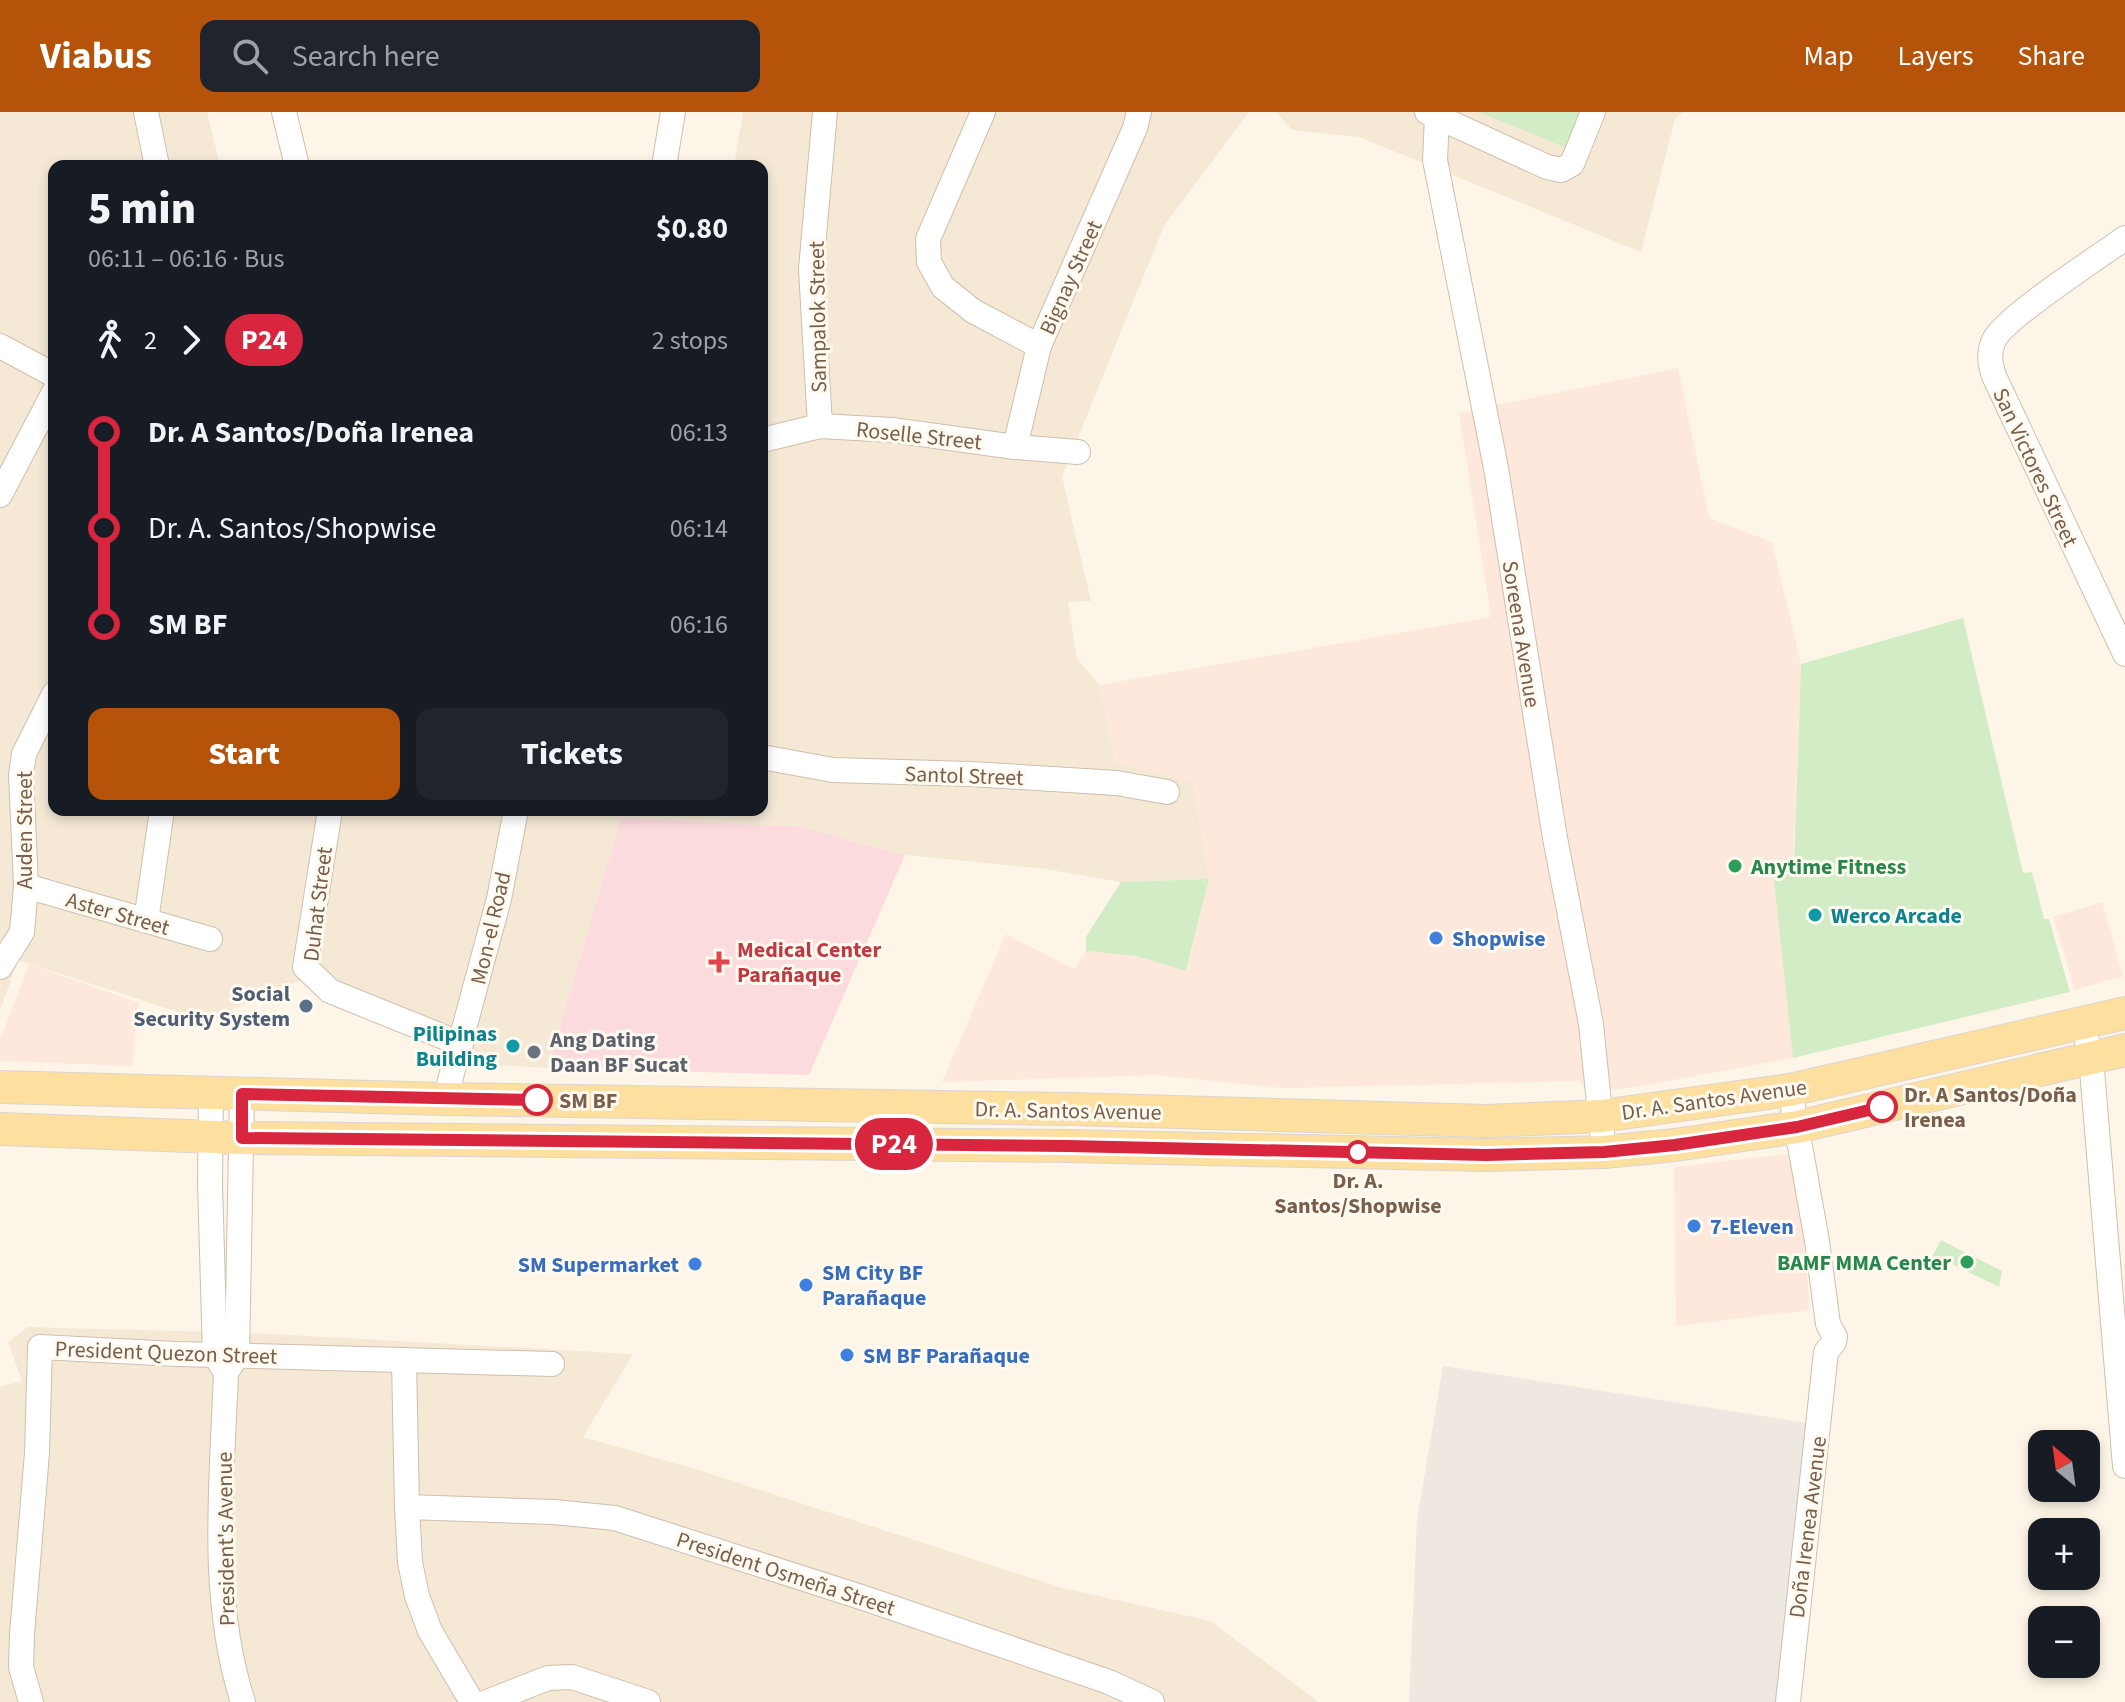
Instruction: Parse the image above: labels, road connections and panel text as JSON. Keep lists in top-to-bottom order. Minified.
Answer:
{"streets":{"main road":["Dr. A. Santos Avenue"],"street":["Bignay Street","Sampalok Street","Roselle Street","San Victores Street","Soreena Avenue","Santol Street","Auden Street","Duhat Street","Aster Street","Mon-el Road","President Quezon Street","Doña Irenea Avenue","President's Avenue","President Osmeña Street"]},"crossings":[["Bignay Street","Roselle Street"],["Sampalok Street","Roselle Street"],["Soreena Avenue","Dr. A. Santos Avenue"],["Auden Street","Aster Street"],["Duhat Street","Mon-el Road"],["Mon-el Road","Dr. A. Santos Avenue"],["Dr. A. Santos Avenue","Doña Irenea Avenue"],["Dr. A. Santos Avenue","President's Avenue"],["President Quezon Street","President's Avenue"]],"places":{"other":["Anytime Fitness","Werco Arcade","Shopwise","Social Security System","Pilipinas Building","Ang Dating Daan BF Sucat","SM BF","Dr. A Santos/Doña Irenea","Dr. A. Santos/Shopwise","7-Eleven","BAMF MMA Center","SM Supermarket","SM City BF Parañaque","SM BF Parañaque"],"health":["Medical Center Parañaque"]},"lines":["bus line P24"],"north":"top left","page":{"header":"Viabus","search":"Search here","nav":["Map","Layers","Share"],"on_map":"P24","heading":["5 min","06:11 – 06:16 · Bus","$0.80"],"legs":["2","P24","2 stops"],"list":[{"name":"Dr. A Santos/Doña Irenea","value":"06:13"},{"name":"Dr. A. Santos/Shopwise","value":"06:14"},{"name":"SM BF","value":"06:16"}],"buttons":["Start","Tickets"],"map_buttons":["+","−"]}}
